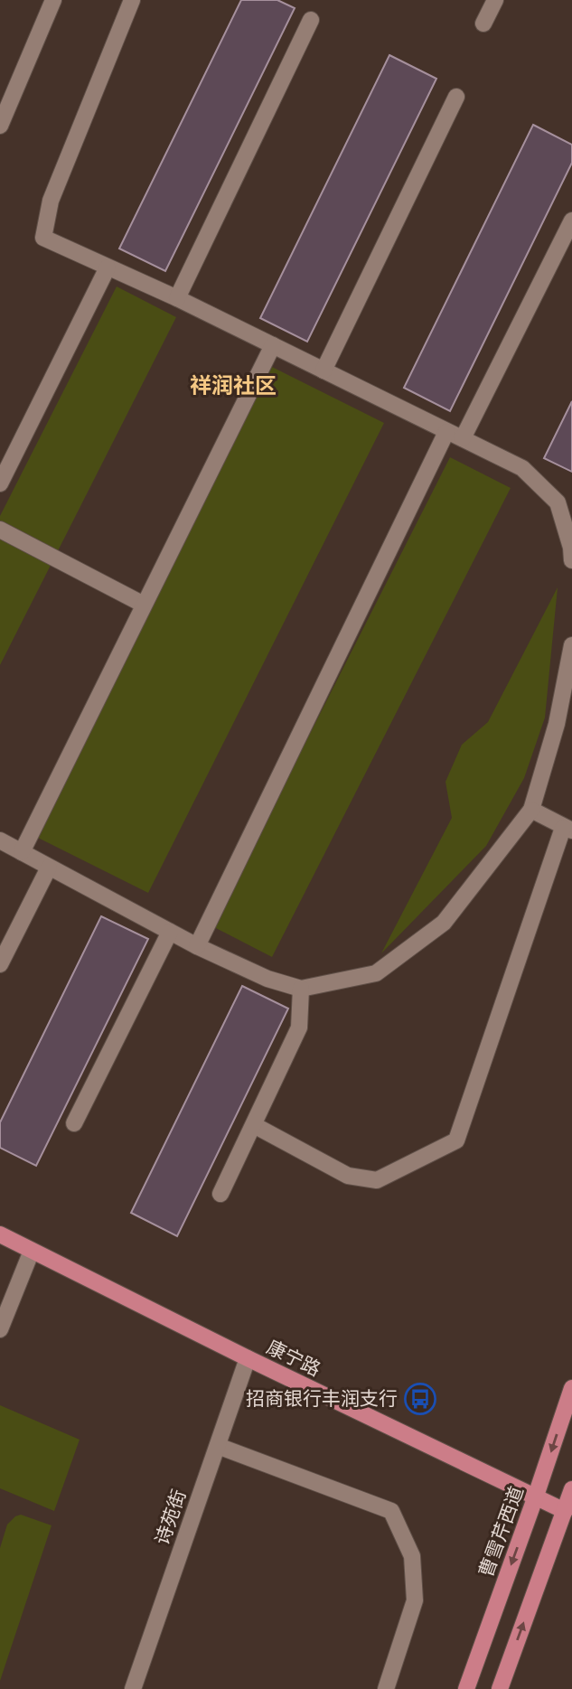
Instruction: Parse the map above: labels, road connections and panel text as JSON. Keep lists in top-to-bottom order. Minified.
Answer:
{"streets":{"main road":["康宁路","曹雪芹西道"],"street":["诗苑街"]},"crossings":[["康宁路","诗苑街"],["康宁路","曹雪芹西道"]],"districts":["祥润社区"],"places":{"bus stop":["招商银行丰润支行"]}}
